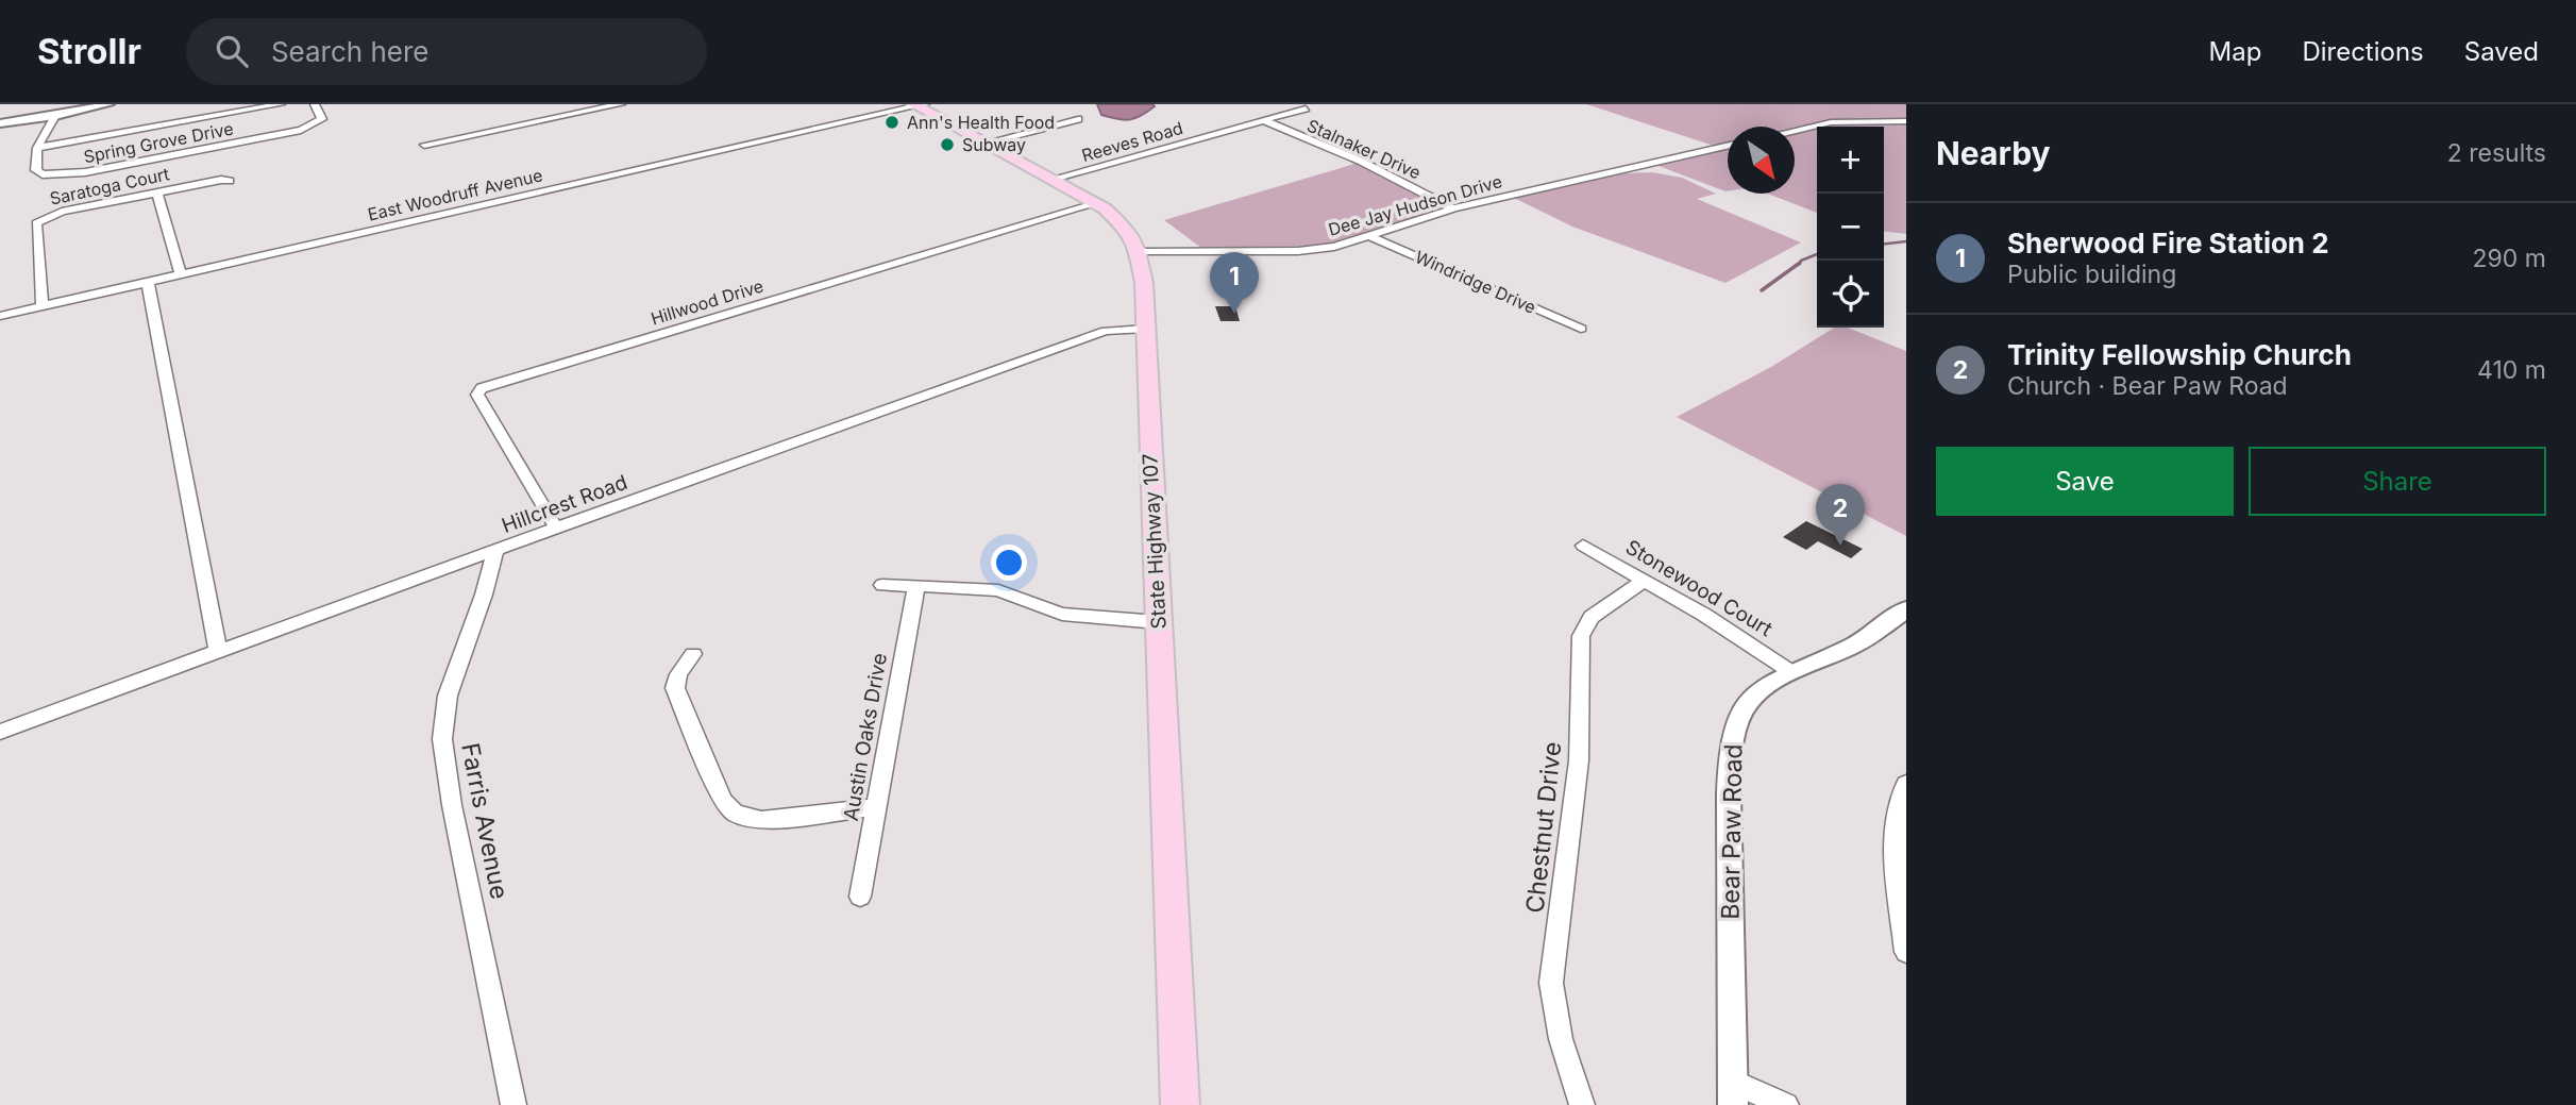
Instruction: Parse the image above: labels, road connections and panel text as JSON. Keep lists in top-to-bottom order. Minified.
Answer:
{"streets":{"main road":["State Highway 107"],"street":["Reeves Road","Spring Grove Drive","Stalnaker Drive","Saratoga Court","East Woodruff Avenue","Dee Jay Hudson Drive","Windridge Drive","Hillwood Drive","Hillcrest Road","Stonewood Court","Austin Oaks Drive","Farris Avenue","Chestnut Drive","Bear Paw Road"]},"crossings":[["Reeves Road","Stalnaker Drive"],["Stalnaker Drive","Dee Jay Hudson Drive"],["Saratoga Court","East Woodruff Avenue"],["Dee Jay Hudson Drive","Windridge Drive"],["Dee Jay Hudson Drive","State Highway 107"],["Hillwood Drive","Hillcrest Road"],["Hillcrest Road","State Highway 107"],["Hillcrest Road","Farris Avenue"],["Stonewood Court","Chestnut Drive"],["Stonewood Court","Bear Paw Road"]],"places":["Ann's Health Food","Subway"],"north":"bottom right","page":{"header":"Strollr","search":"Search here","nav":["Map","Directions","Saved"],"heading":["Nearby","2 results"],"map_buttons":["+","−"],"list":[{"mark":"1","name":"Sherwood Fire Station 2","note":"Public building","value":"290 m"},{"mark":"2","name":"Trinity Fellowship Church","note":"Church · Bear Paw Road","value":"410 m"}],"pins":["1","2"],"buttons":["Save","Share"]}}
